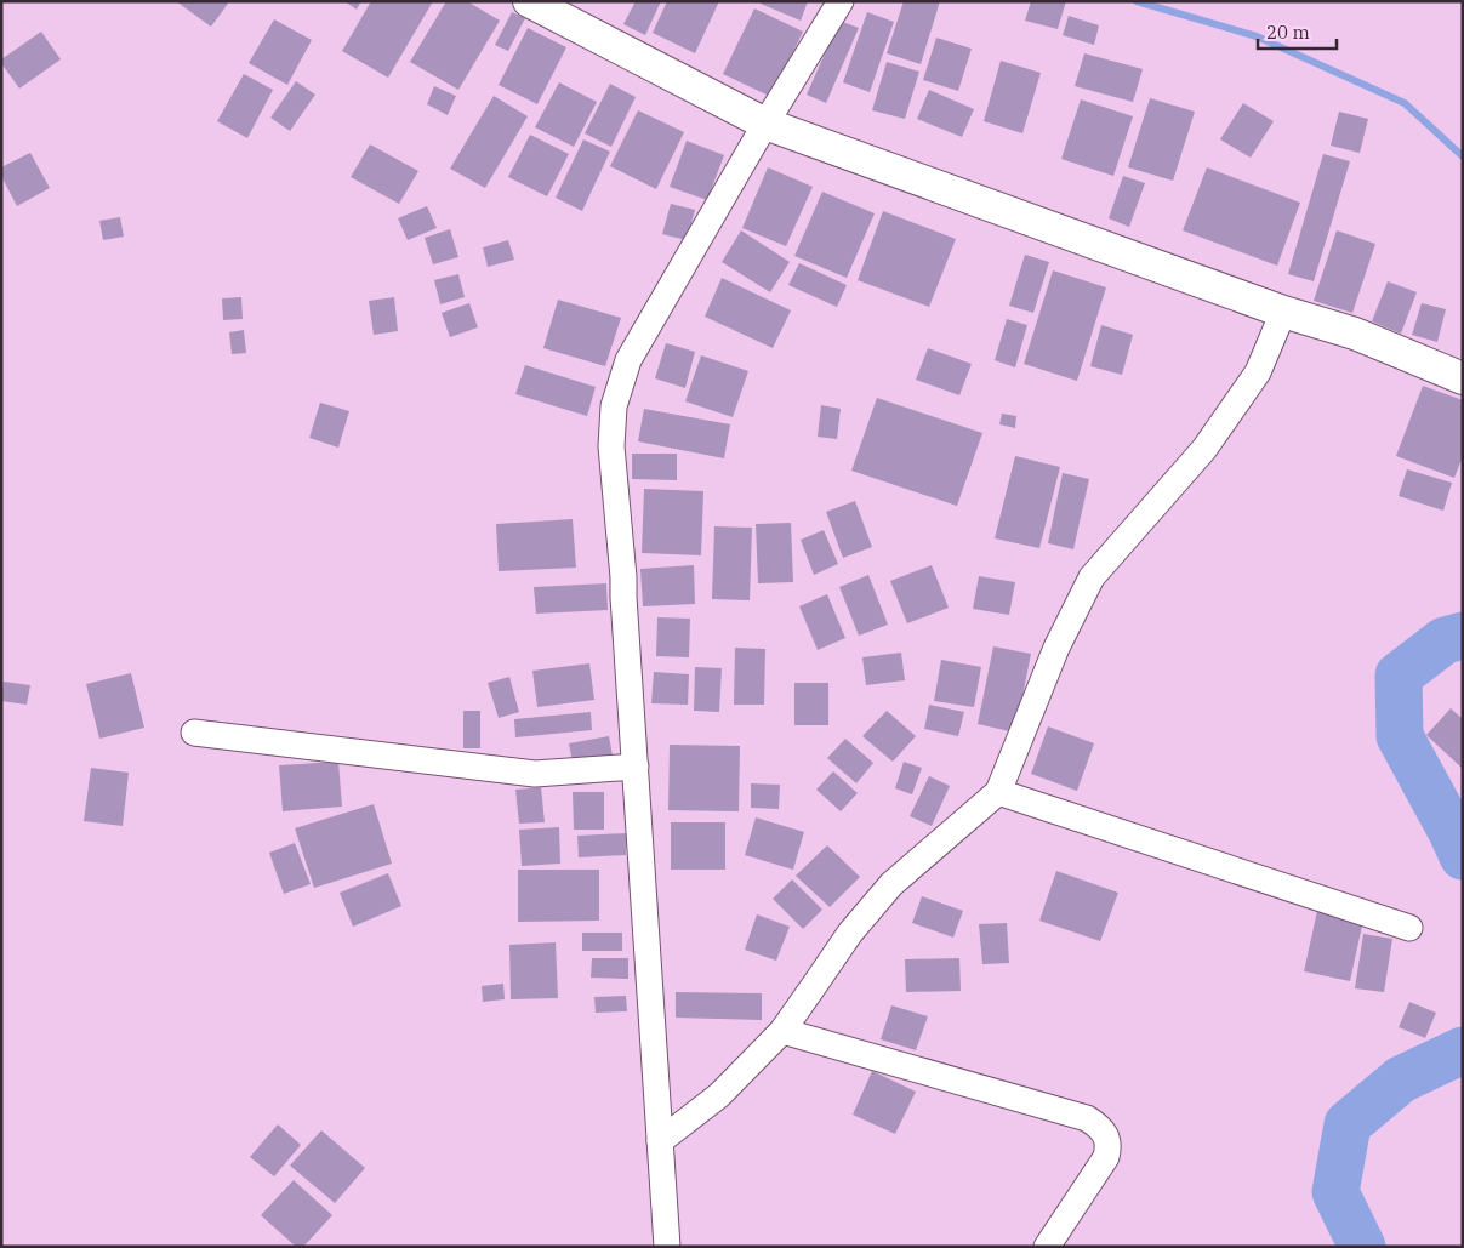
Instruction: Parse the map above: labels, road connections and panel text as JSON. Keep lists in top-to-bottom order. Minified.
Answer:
{"scale_bar":"20 m"}
